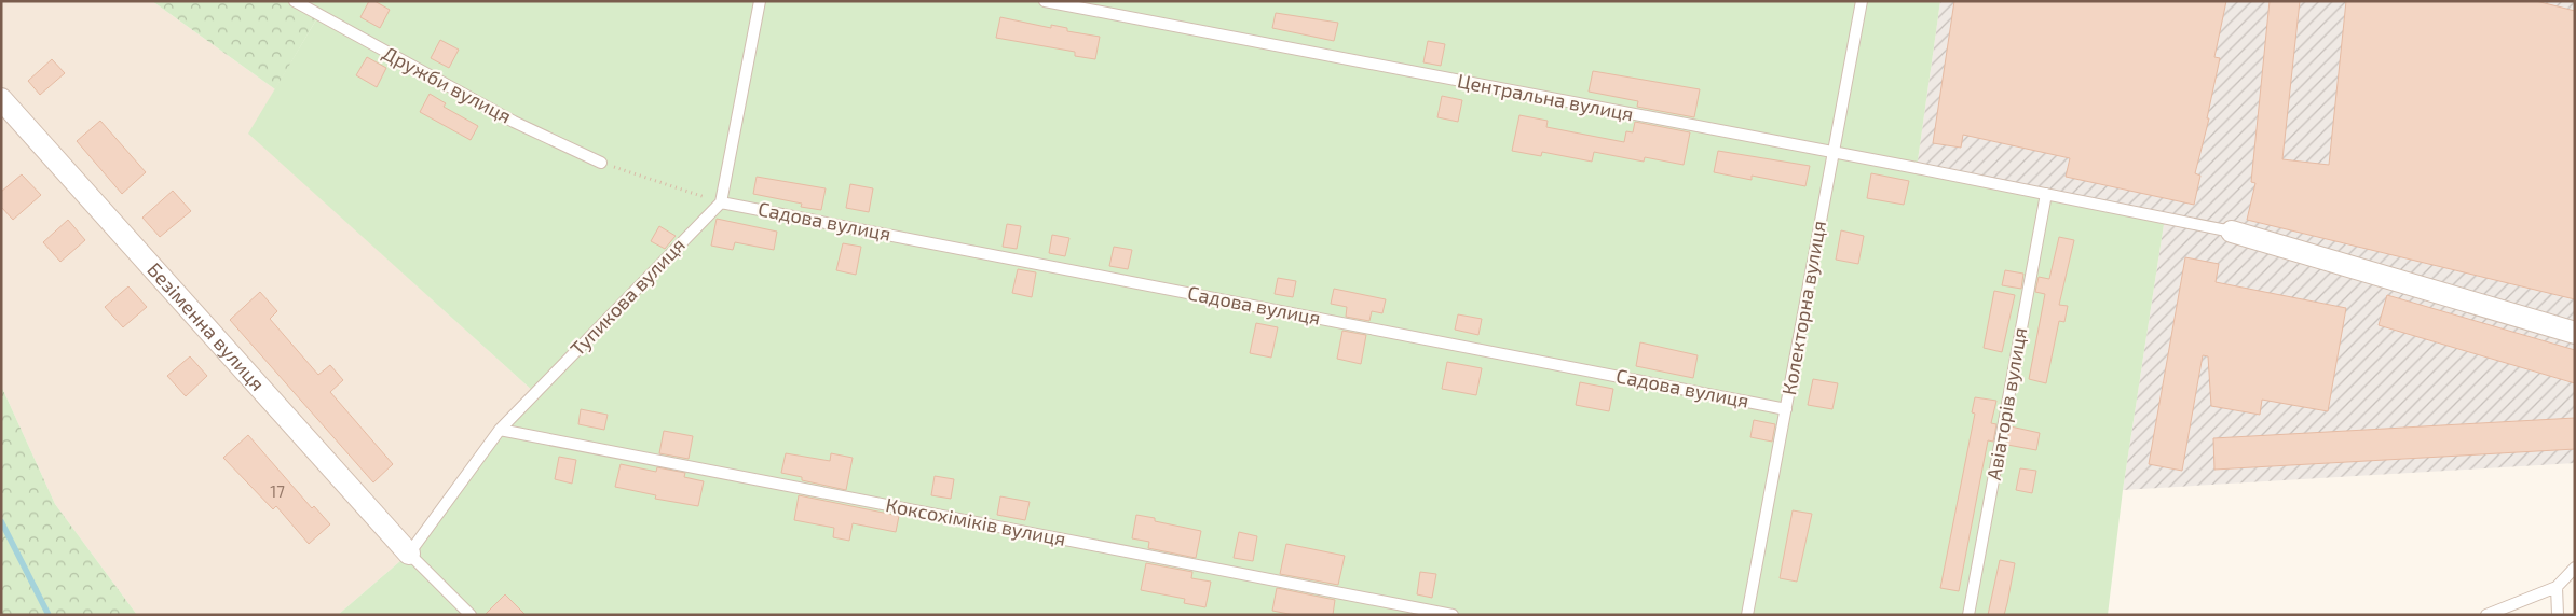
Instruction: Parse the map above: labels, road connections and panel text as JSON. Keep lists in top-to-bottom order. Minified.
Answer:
{"streets":{"street":["Безіменна вулиця"],"lane":["Дружби вулиця","Центральна вулиця","Садова вулиця","Тупикова вулиця","Колекторна вулиця","Авіаторів вулиця","Коксохіміків вулиця"]},"crossings":[["Центральна вулиця","Колекторна вулиця"],["Центральна вулиця","Авіаторів вулиця"],["Садова вулиця","Тупикова вулиця"],["Садова вулиця","Колекторна вулиця"],["Тупикова вулиця","Безіменна вулиця"],["Тупикова вулиця","Коксохіміків вулиця"]],"house_numbers":["17"]}
